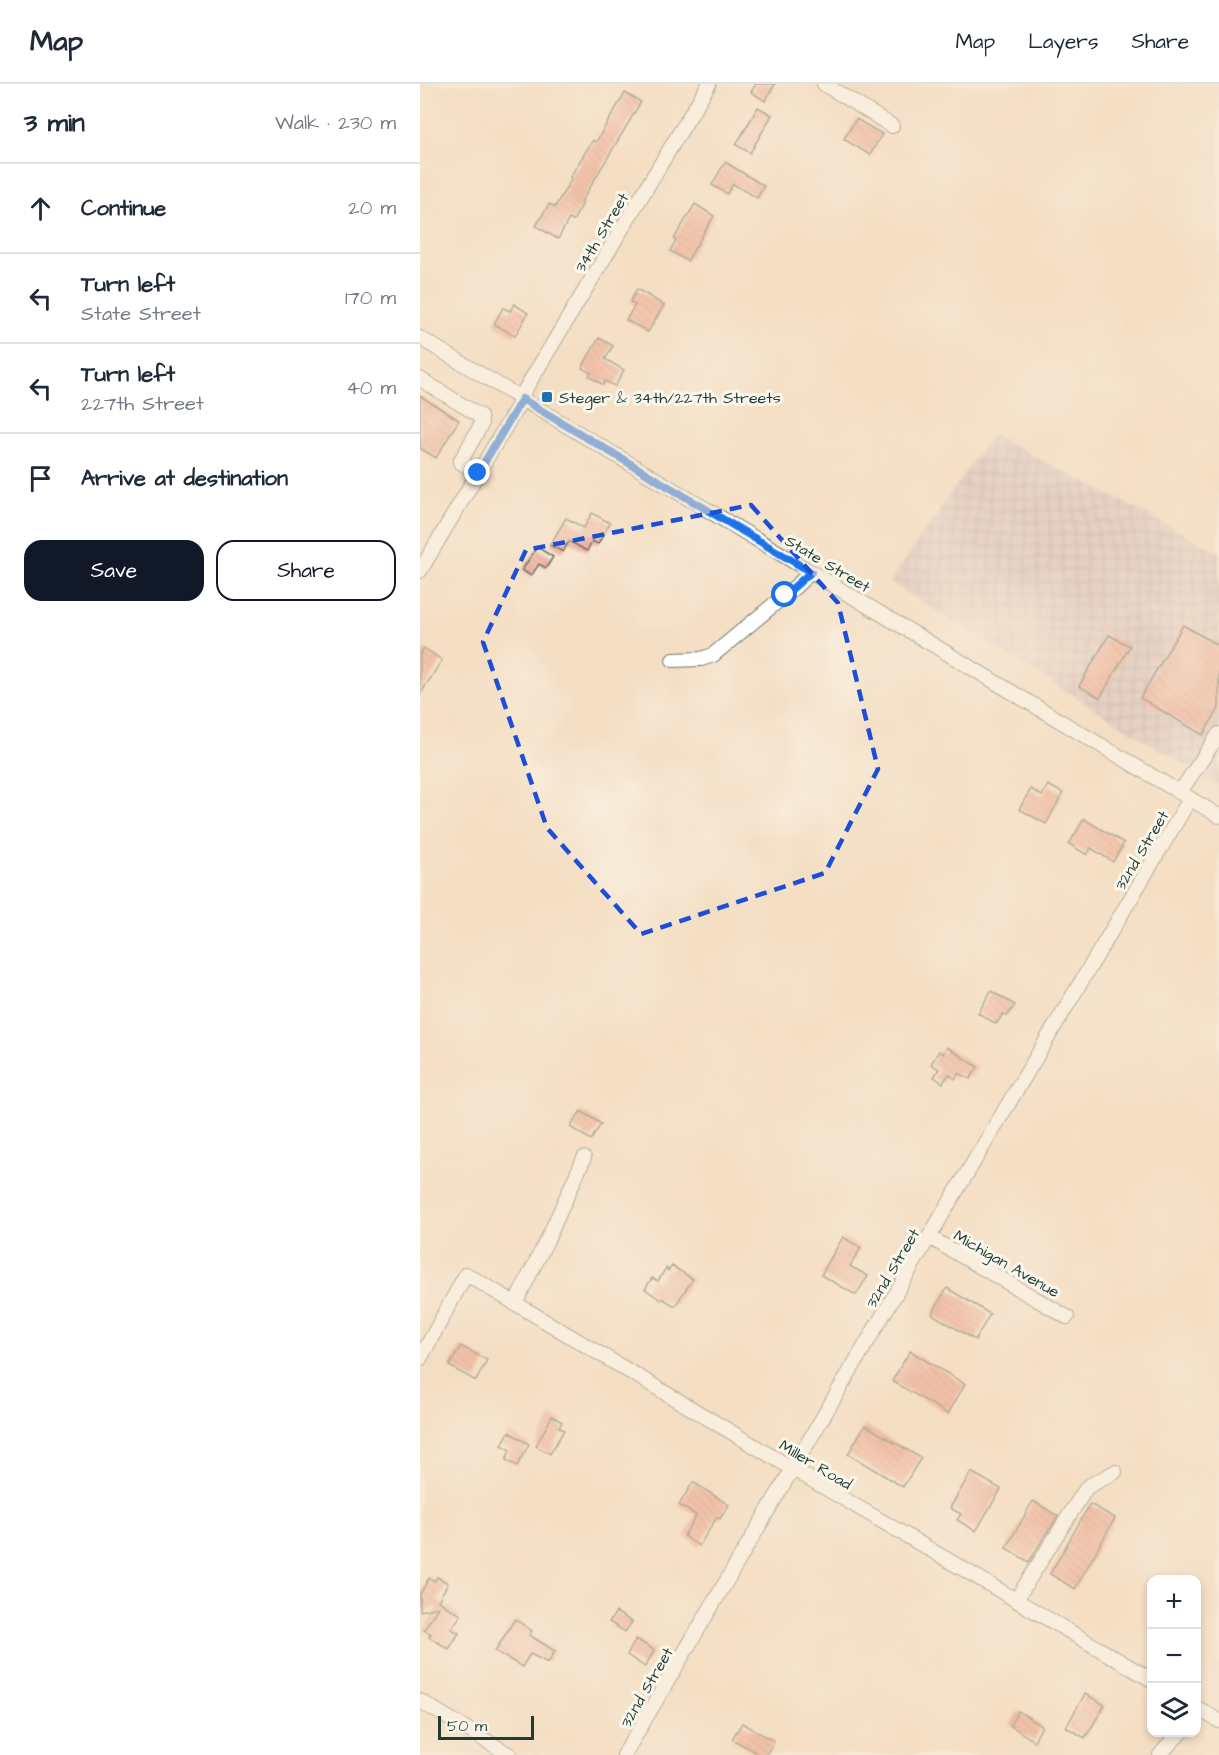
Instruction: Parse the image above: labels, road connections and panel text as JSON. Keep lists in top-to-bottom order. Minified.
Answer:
{"streets":{"street":["34th Street","State Street","32nd Street","Michigan Avenue","Miller Road"]},"crossings":[["34th Street","State Street"],["State Street","32nd Street"],["32nd Street","Michigan Avenue"],["32nd Street","Miller Road"]],"places":{"transit":["Steger & 34th/227th Streets"]},"scale_bar":"50 m","page":{"header":"Map","nav":["Map","Layers","Share"],"heading":["3 min","Walk · 230 m"],"list":[["Continue","20 m"],["Turn left","State Street","170 m"],["Turn left","227th Street","40 m"],"Arrive at destination"],"buttons":["Save","Share"],"map_buttons":["+","−"],"scale":"50 m"}}
